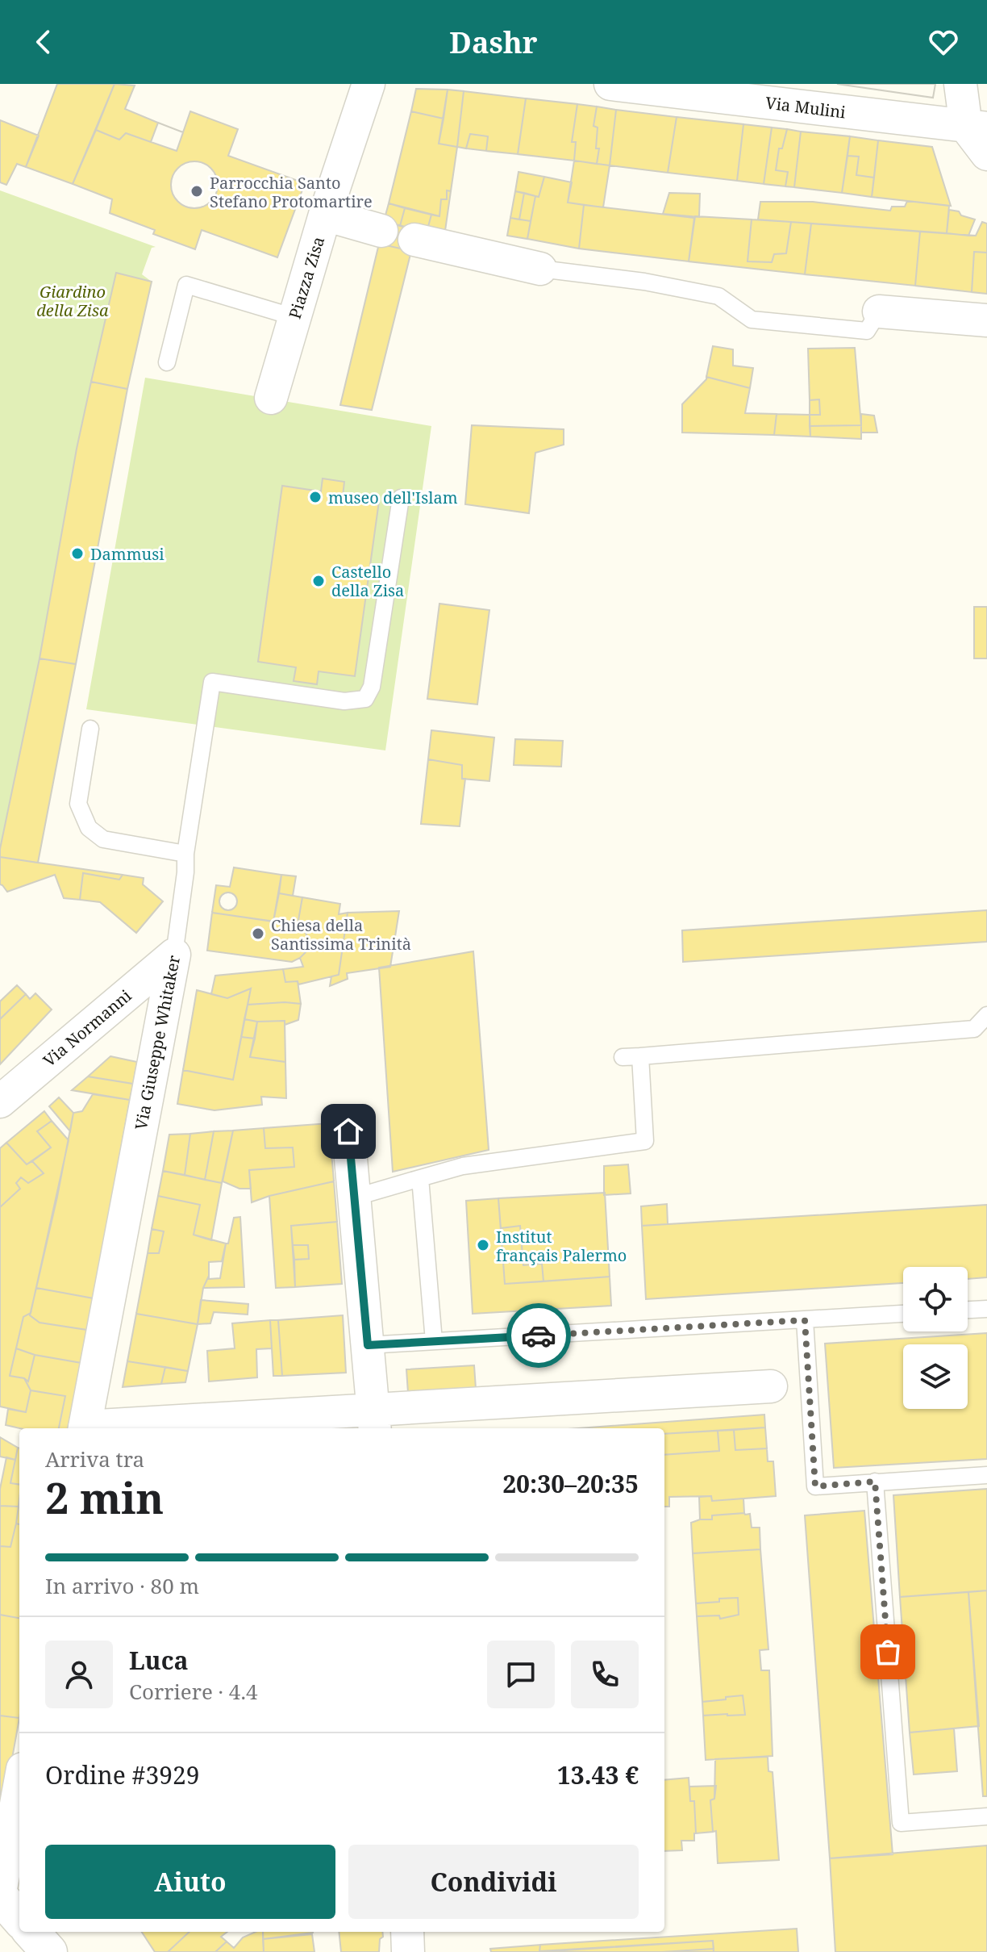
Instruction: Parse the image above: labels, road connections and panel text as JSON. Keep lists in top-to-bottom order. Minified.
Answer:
{"streets":{"street":["Via Mulini","Piazza Zisa","Via Normanni","Via Giuseppe Whitaker"]},"crossings":[["Via Normanni","Via Giuseppe Whitaker"]],"parks":["Giardino della Zisa"],"places":["Parrocchia Santo Stefano Protomartire","museo dell'Islam","Dammusi","Castello della Zisa","Chiesa della Santissima Trinità","Institut français Palermo"],"page":{"header":"Dashr","heading":["2 min","Arriva tra","20:30–20:35"],"panel":["Luca","Corriere · 4.4","Ordine #3929","13.43 €"],"bar":"In arrivo · 80 m","buttons":["Aiuto","Condividi"]}}
